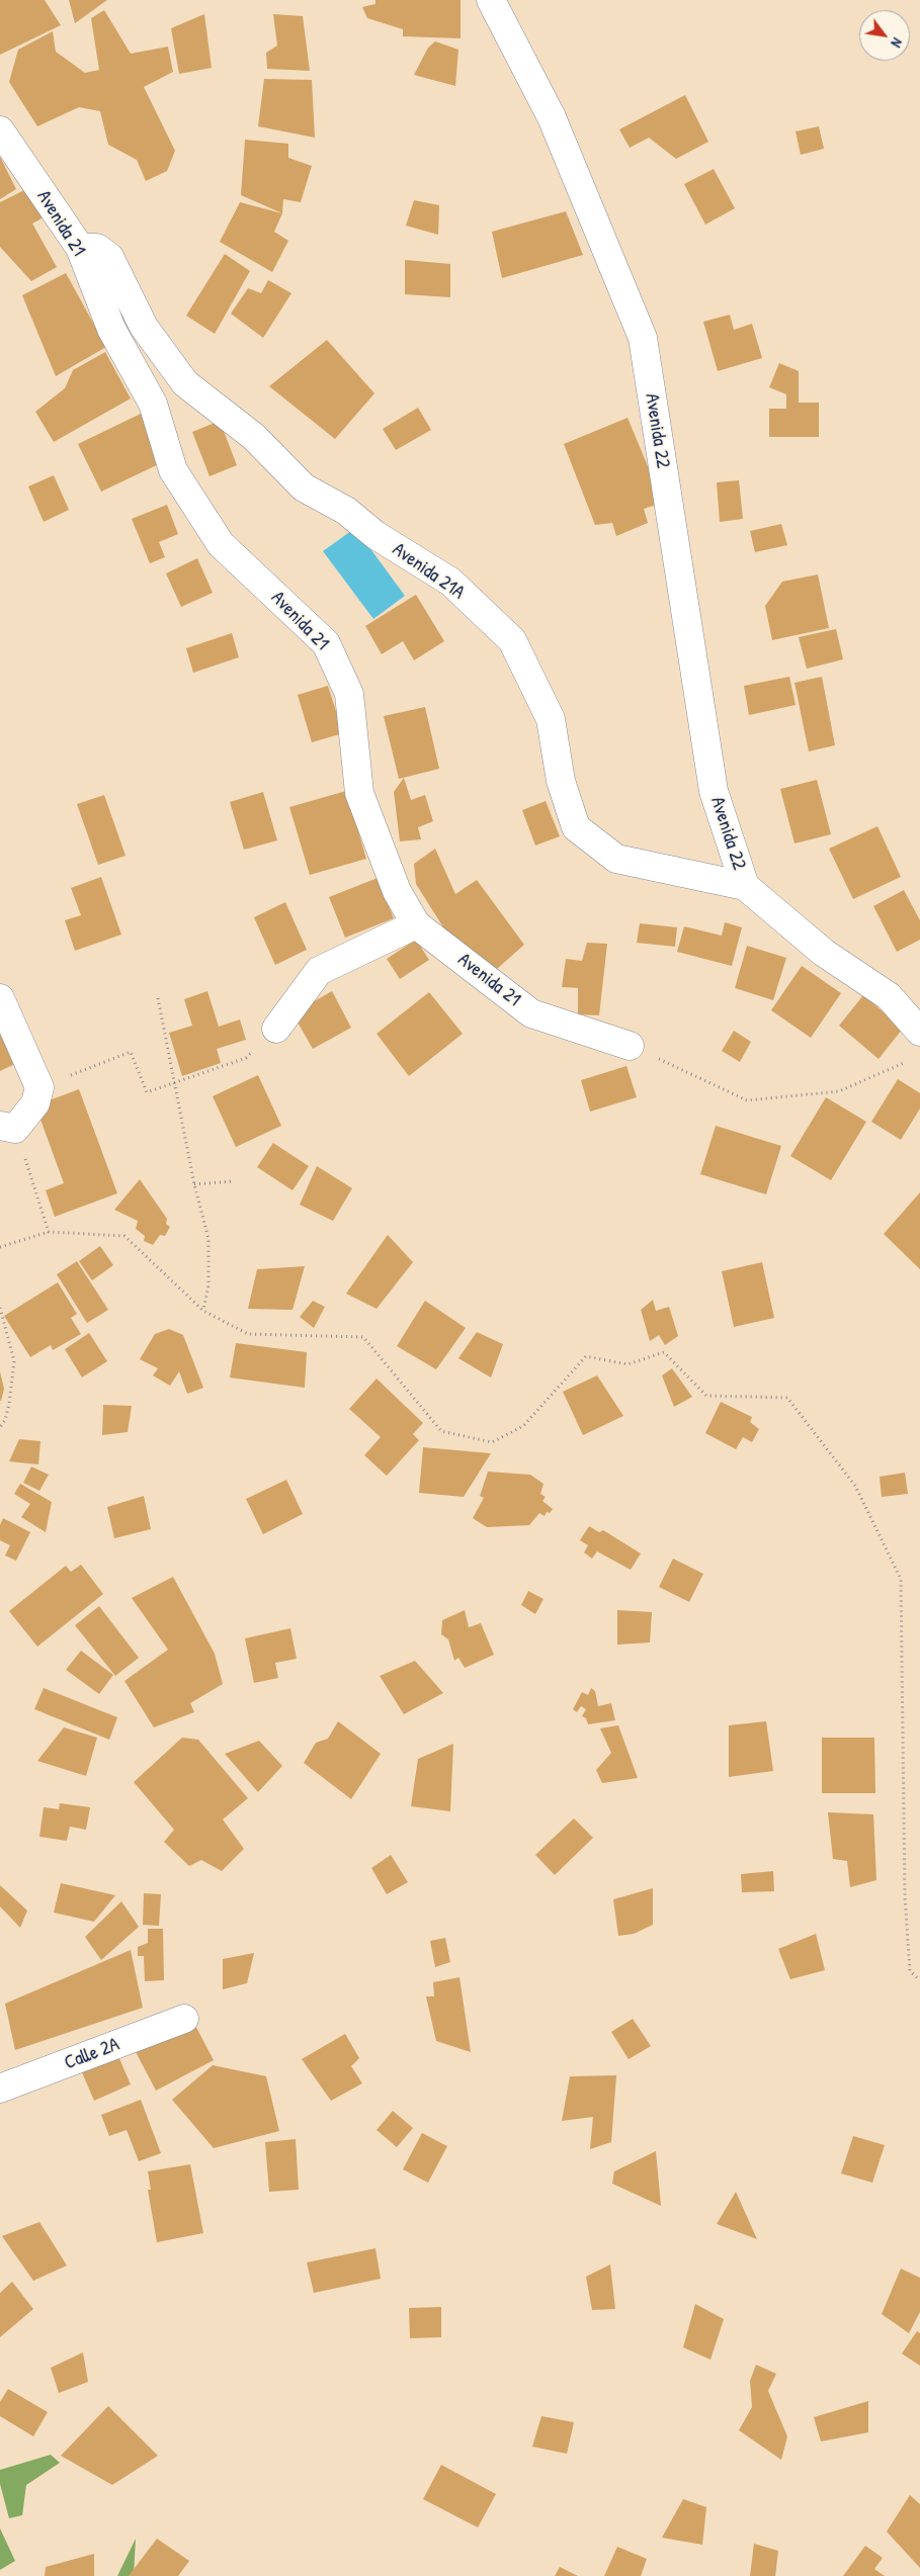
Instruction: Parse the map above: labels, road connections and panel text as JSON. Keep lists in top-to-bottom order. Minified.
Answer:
{"streets":{"street":["Avenida 21","Avenida 22","Avenida 21A","Calle 2A"]},"crossings":[["Avenida 21","Avenida 21A"],["Avenida 22","Avenida 21A"]],"north":"bottom right"}
